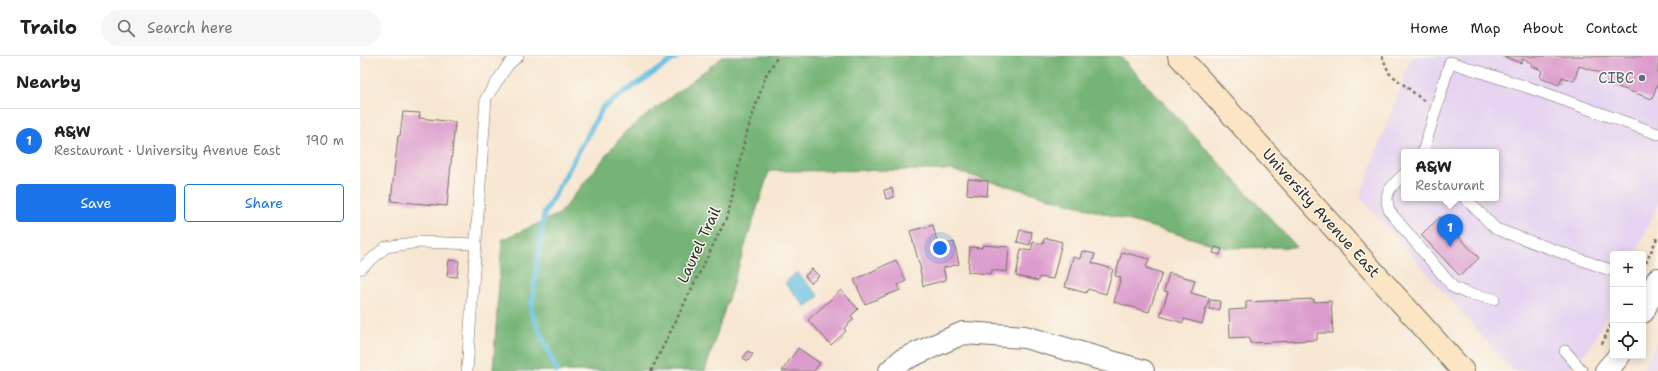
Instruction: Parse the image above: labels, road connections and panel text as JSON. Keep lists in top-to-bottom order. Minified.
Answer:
{"streets":{"main road":["University Avenue East"],"path":["Laurel Trail"]},"places":["CIBC"],"page":{"header":"Trailo","search":"Search here","nav":["Home","Map","About","Contact"],"heading":"Nearby","list":[{"mark":"1","name":"A&W","note":"Restaurant · University Avenue East","value":"190 m"}],"popup":["A&W","Restaurant"],"buttons":["Save","Share"],"pins":"1","map_buttons":["+","−"]}}
